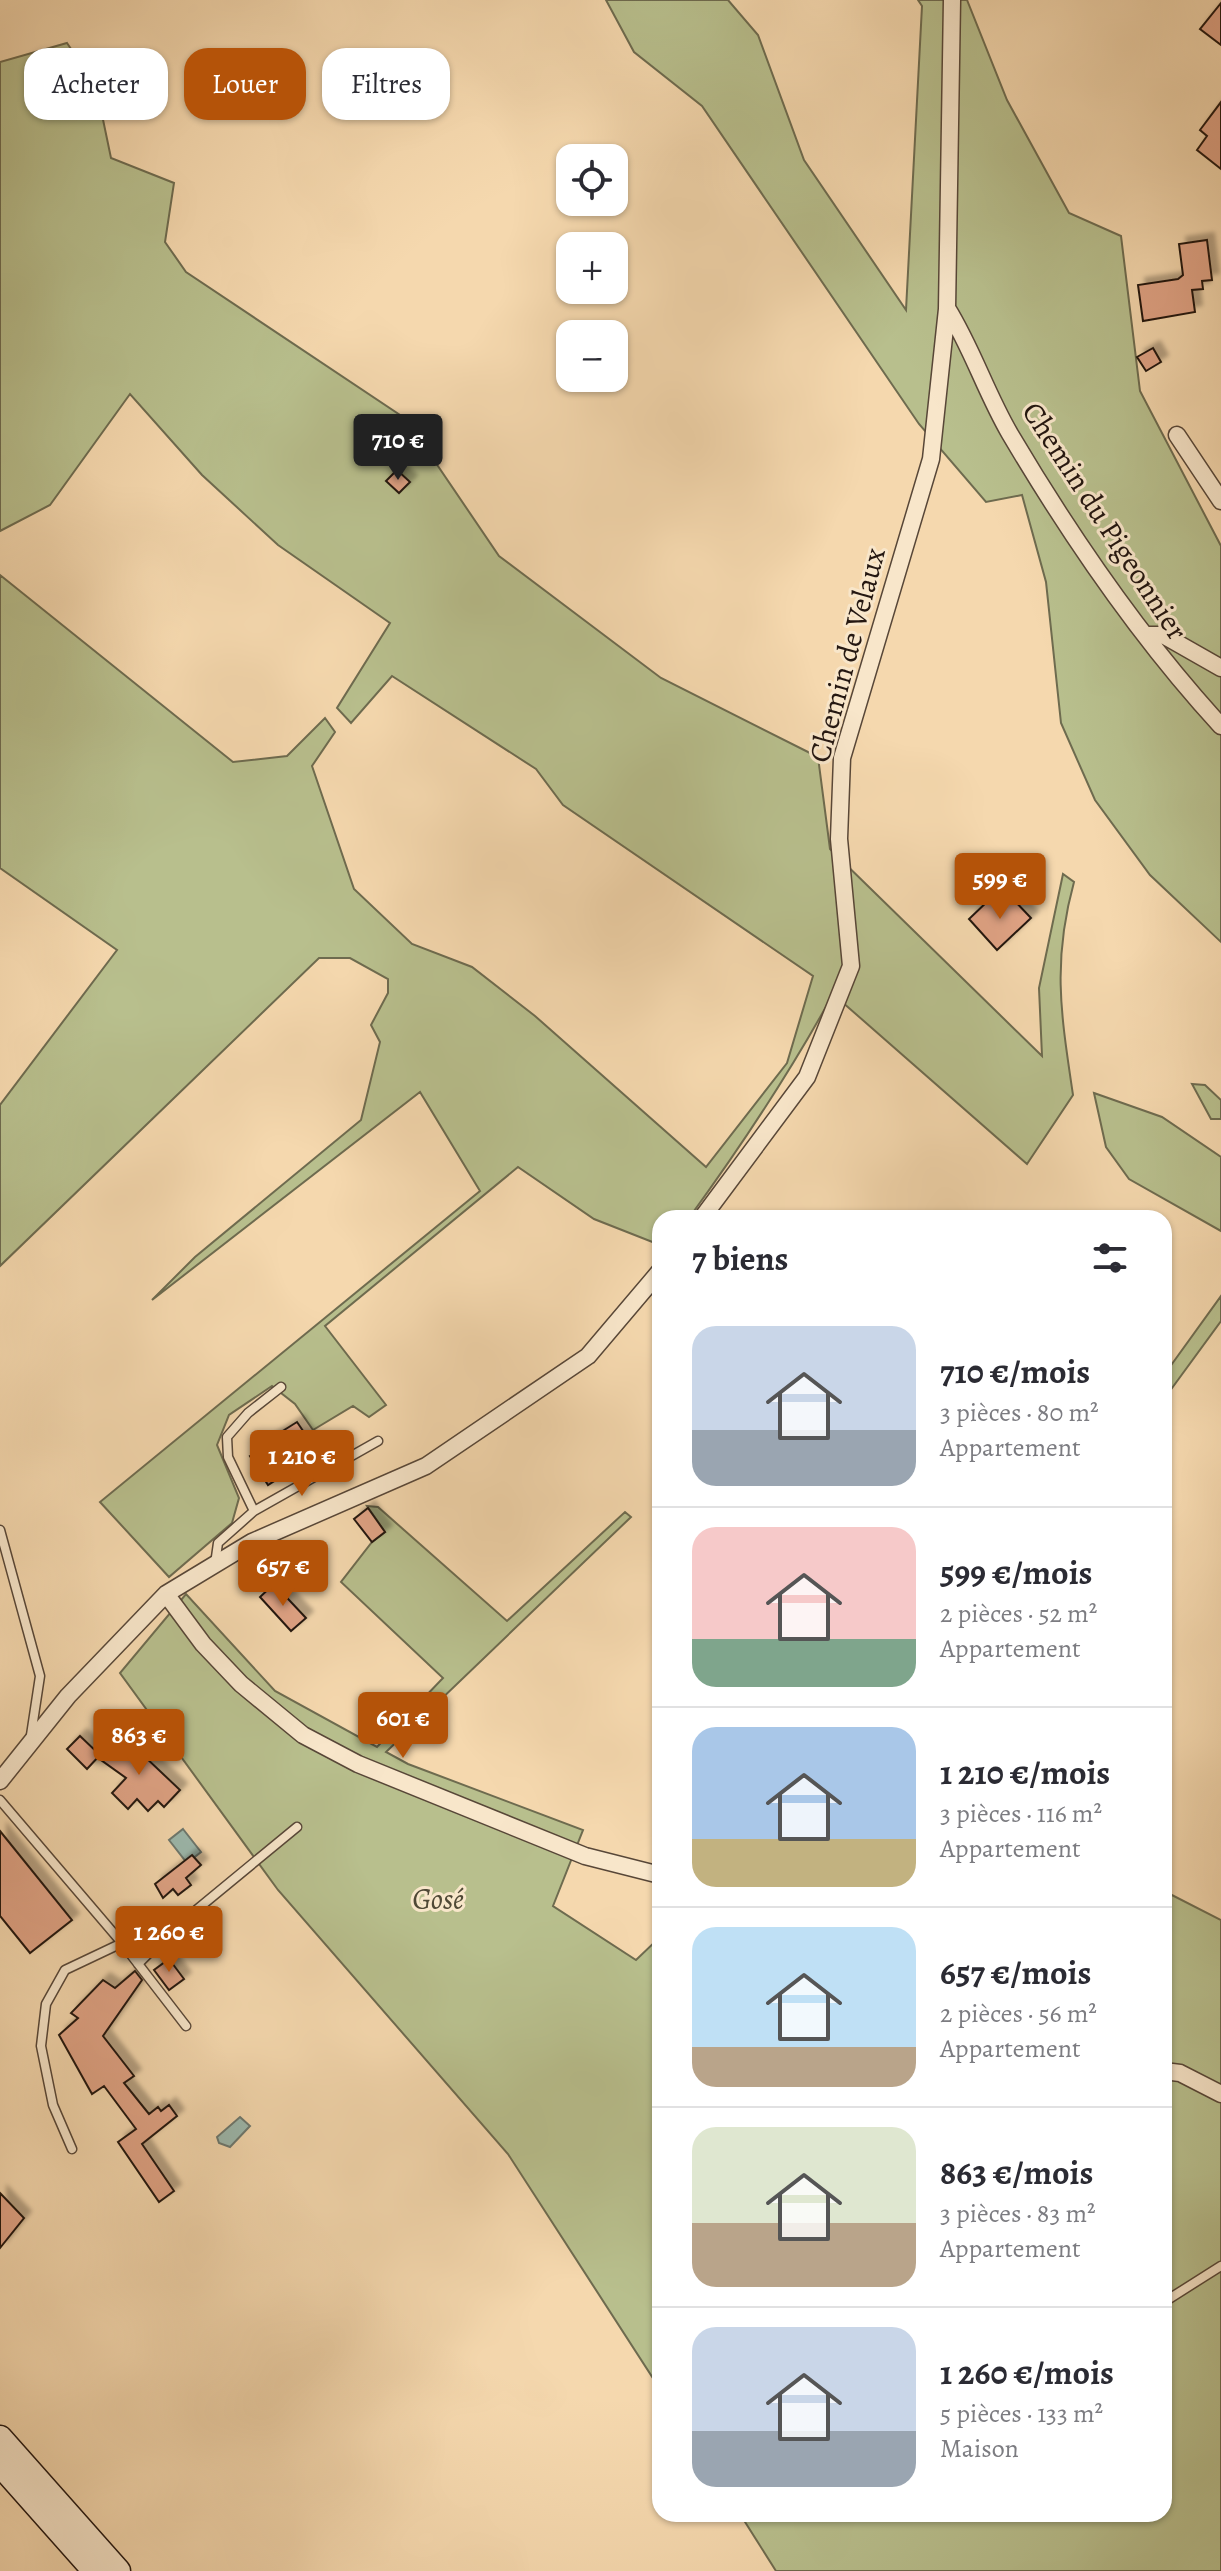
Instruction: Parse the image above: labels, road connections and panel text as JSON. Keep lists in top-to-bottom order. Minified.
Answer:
{"streets":{"street":["Chemin du Pigeonnier","Chemin de Velaux"]},"crossings":[["Chemin du Pigeonnier","Chemin de Velaux"]],"parks":["Gosé"],"page":{"chip":["Acheter","Louer","Filtres"],"map_buttons":["+","−"],"price":["710 €","599 €","1 210 €","657 €","601 €","863 €","1 260 €"],"heading":"7 biens","list":[{"name":"710 €/mois","note":"3 pièces · 80 m² · Appartement"},{"name":"599 €/mois","note":"2 pièces · 52 m² · Appartement"},{"name":"1 210 €/mois","note":"3 pièces · 116 m² · Appartement"},{"name":"657 €/mois","note":"2 pièces · 56 m² · Appartement"},{"name":"863 €/mois","note":"3 pièces · 83 m² · Appartement"},{"name":"1 260 €/mois","note":"5 pièces · 133 m² · Maison"}]}}
